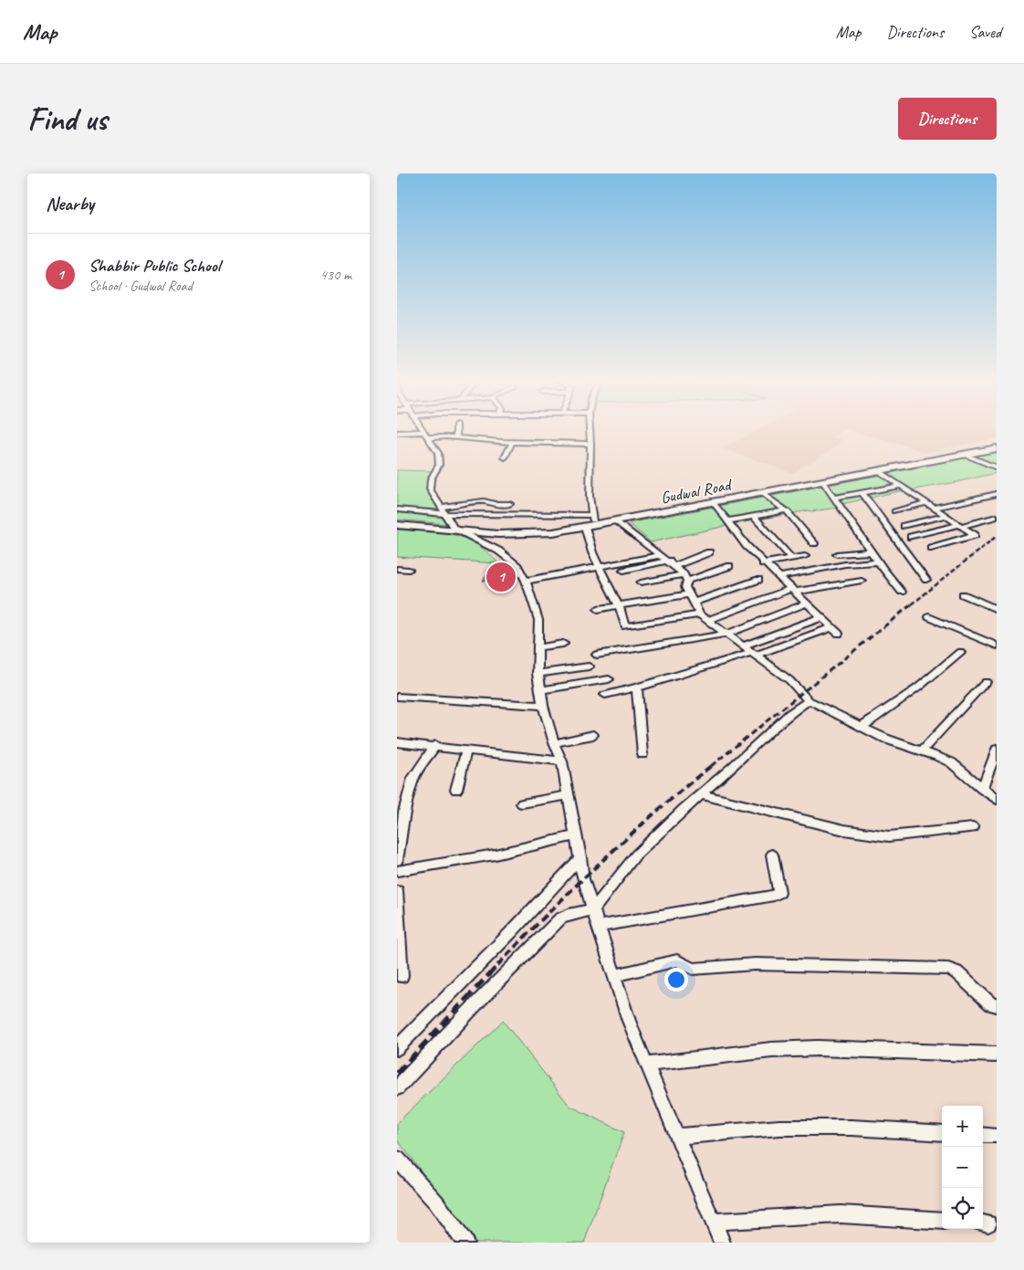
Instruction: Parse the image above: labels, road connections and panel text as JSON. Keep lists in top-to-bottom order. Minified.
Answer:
{"streets":{"main road":["Gudwal Road"]},"page":{"header":"Map","nav":["Map","Directions","Saved"],"buttons":"Directions","title":"Find us","heading":"Nearby","list":[{"mark":"1","name":"Shabbir Public School","note":"School · Gudwal Road","value":"430 m"}],"pins":"1","map_buttons":["+","−"]}}
